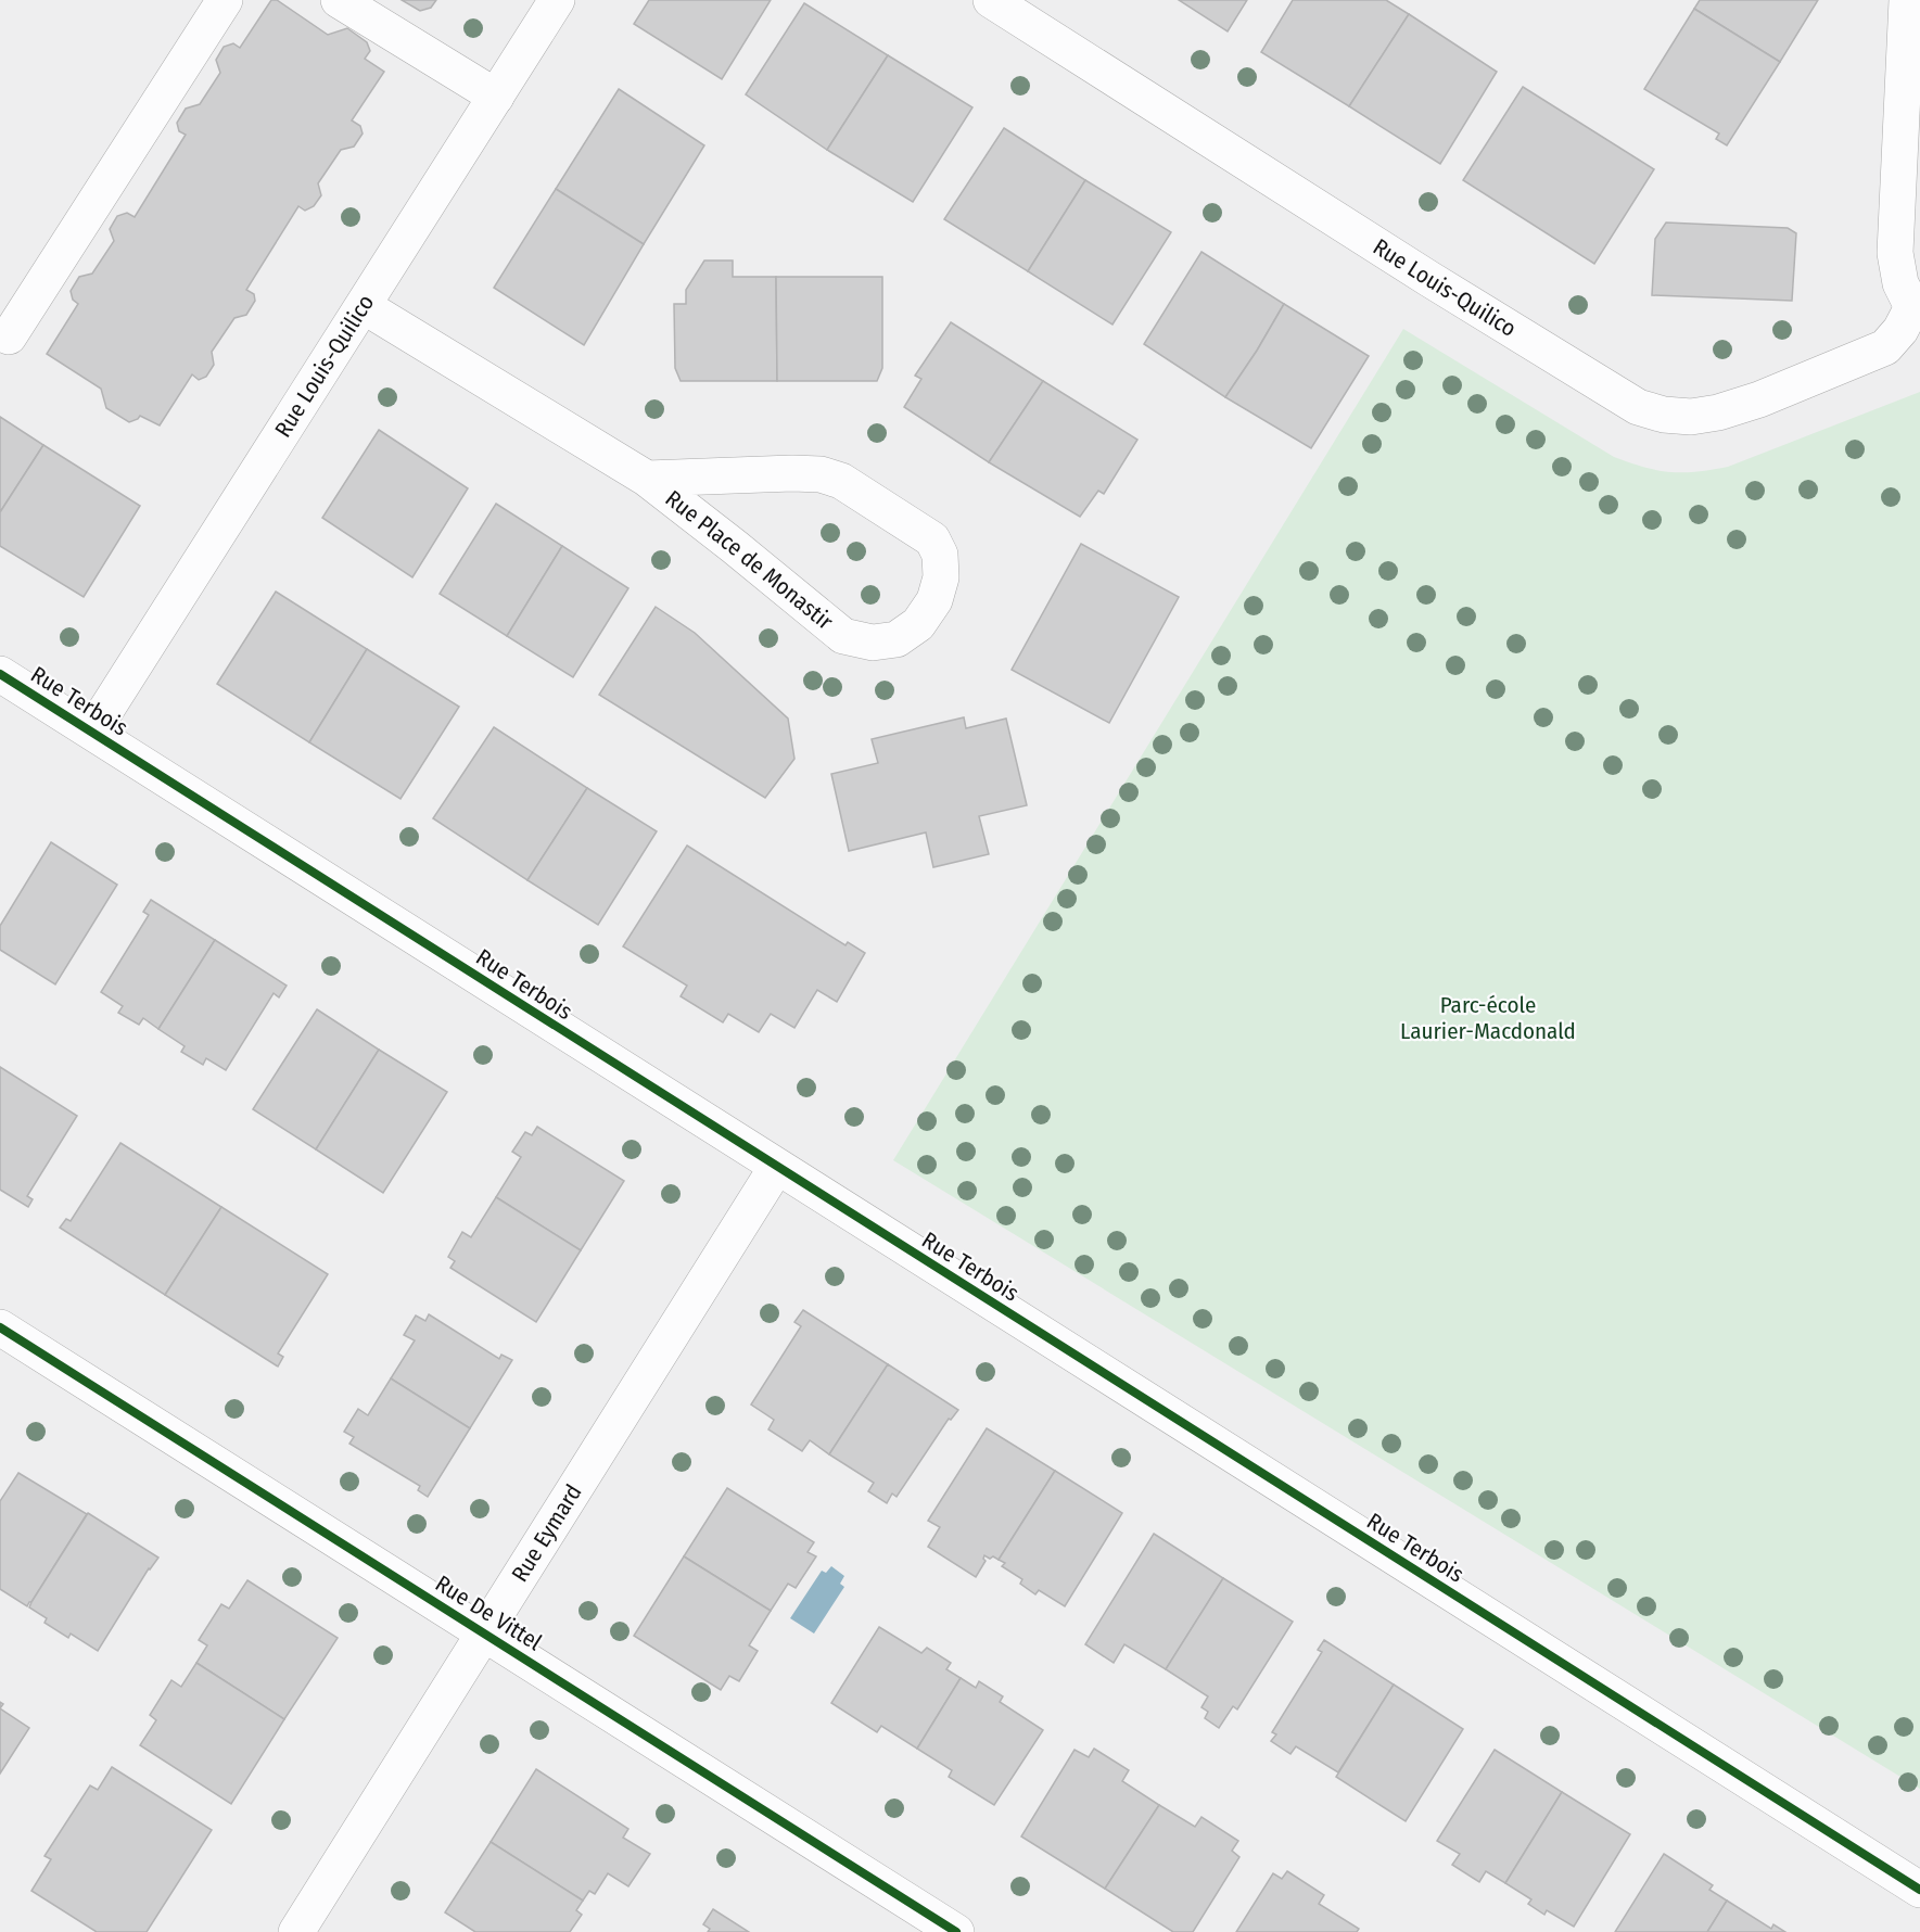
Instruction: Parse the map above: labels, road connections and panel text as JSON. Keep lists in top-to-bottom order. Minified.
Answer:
{"streets":{"street":["Rue Louis-Quilico","Rue Place de Monastir","Rue Terbois","Rue Eymard","Rue De Vittel"]},"crossings":[["Rue Louis-Quilico","Rue Place de Monastir"],["Rue Louis-Quilico","Rue Terbois"],["Rue Terbois","Rue Eymard"],["Rue Eymard","Rue De Vittel"]],"parks":["Parc-école Laurier-Macdonald"]}
